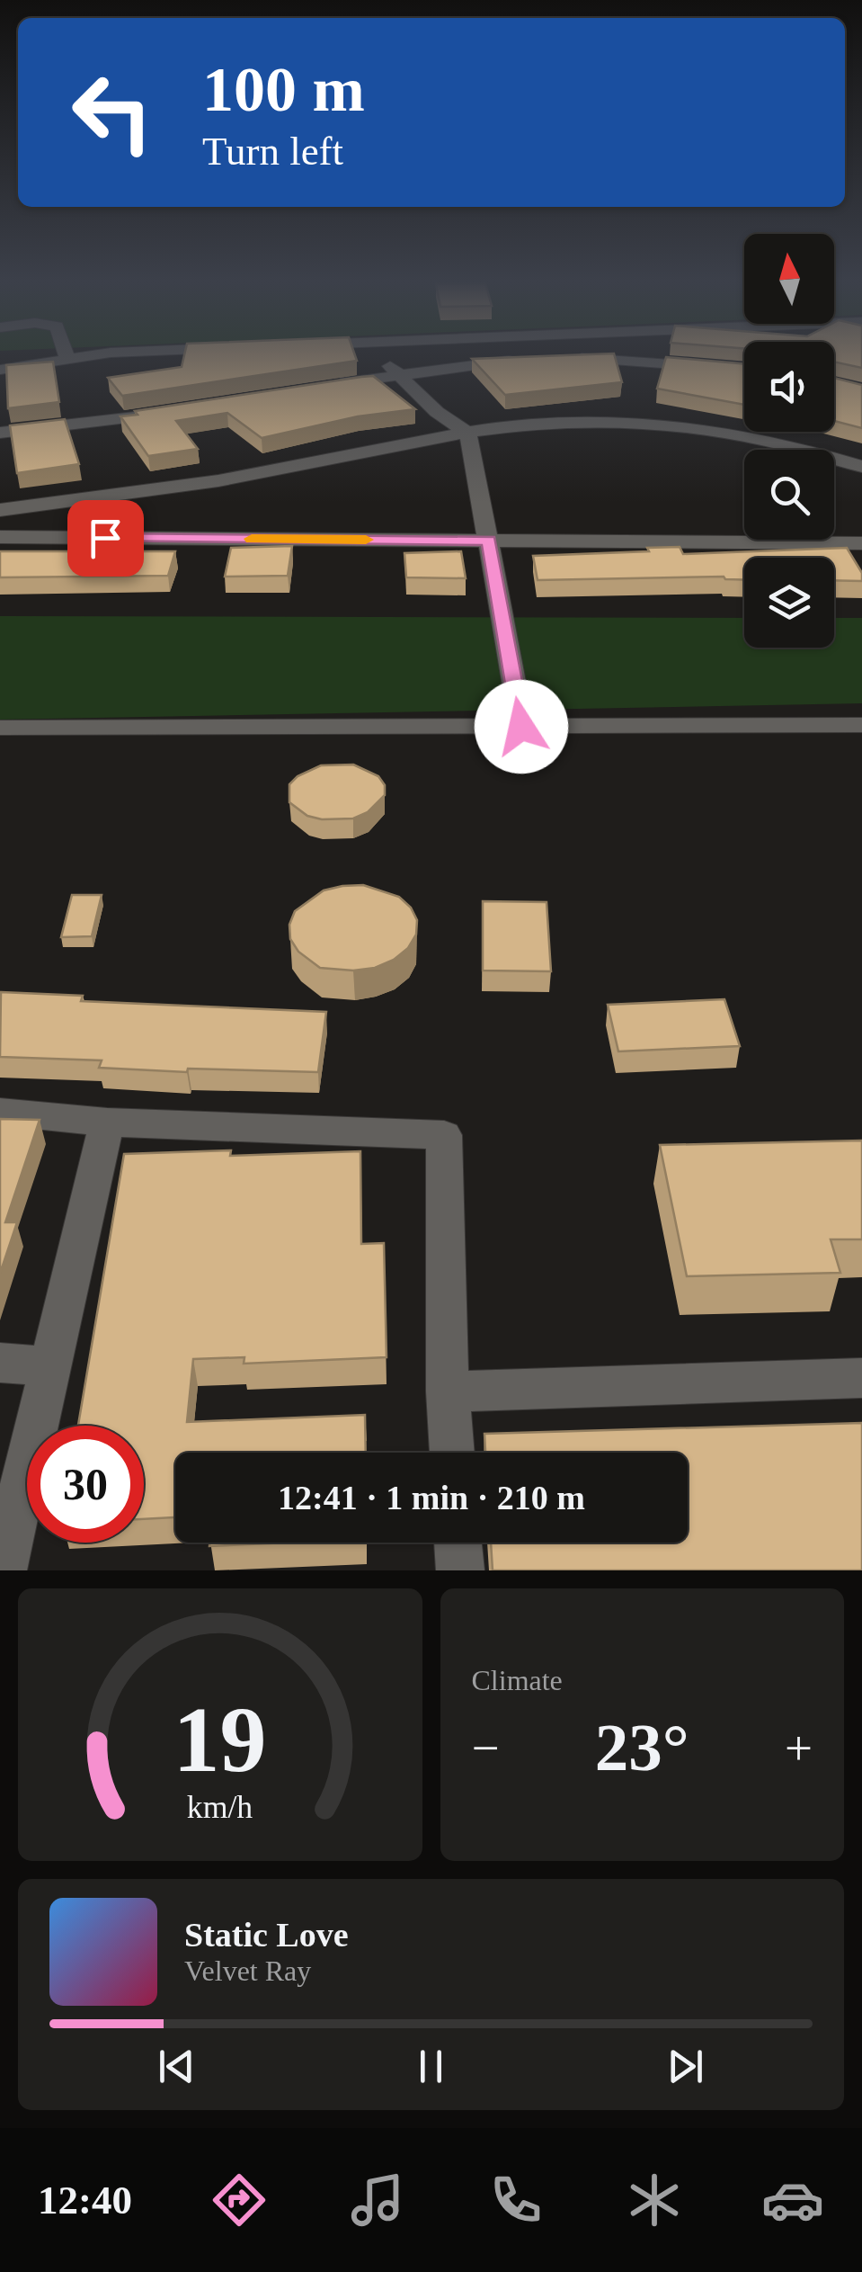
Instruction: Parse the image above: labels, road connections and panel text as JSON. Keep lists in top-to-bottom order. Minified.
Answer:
{"north":"top","page":{"turn":["100 m","Turn left"],"limit":"30","trip":"12:41 · 1 min · 210 m","tile":"Climate","heat":["−","23°","+"],"song":["Static Love","Velvet Ray"],"tabs":"12:40","gauge":["19","km/h"]}}
